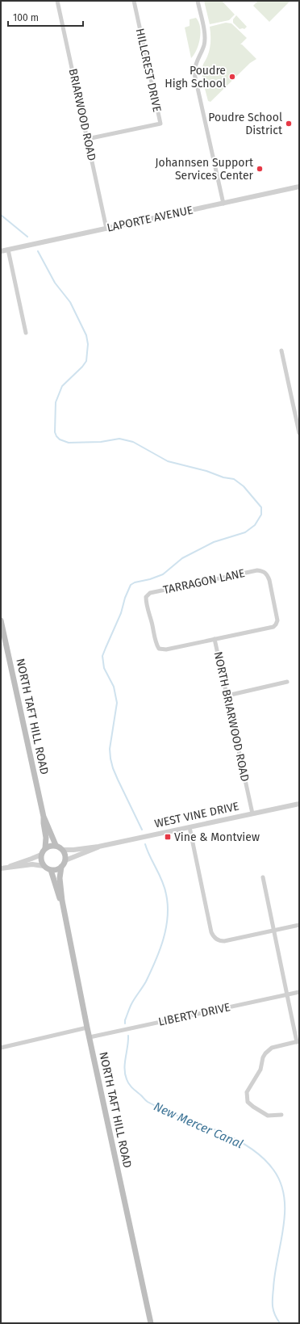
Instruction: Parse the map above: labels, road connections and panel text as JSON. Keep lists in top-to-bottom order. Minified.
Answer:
{"streets":{"main road":["NORTH TAFT HILL ROAD"],"street":["HILLCREST DRIVE","BRIARWOOD ROAD","LAPORTE AVENUE","TARRAGON LANE","NORTH BRIARWOOD ROAD","WEST VINE DRIVE","LIBERTY DRIVE"]},"crossings":[["HILLCREST DRIVE","BRIARWOOD ROAD"],["BRIARWOOD ROAD","LAPORTE AVENUE"],["TARRAGON LANE","NORTH BRIARWOOD ROAD"],["NORTH TAFT HILL ROAD","WEST VINE DRIVE"],["NORTH TAFT HILL ROAD","LIBERTY DRIVE"],["NORTH BRIARWOOD ROAD","WEST VINE DRIVE"]],"water":["New Mercer Canal"],"places":{"other":["Poudre High School","Poudre School District","Johannsen Support Services Center"],"transit":["Vine & Montview"]},"scale_bar":"100 m"}
